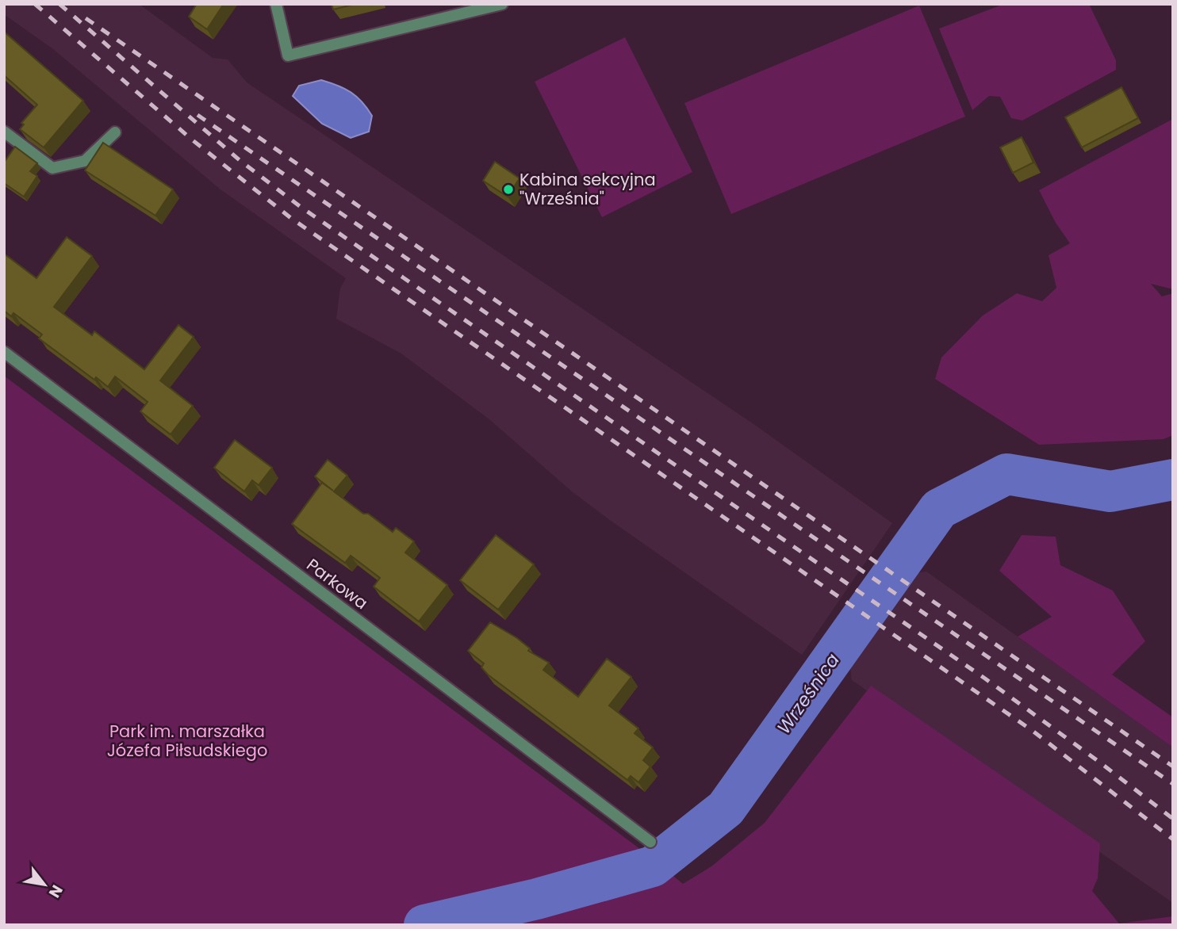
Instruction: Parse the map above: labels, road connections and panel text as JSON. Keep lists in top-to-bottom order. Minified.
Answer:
{"streets":{"street":["Parkowa"]},"water":["Wrześnica"],"parks":["Park im. marszałka Józefa Piłsudskiego"],"places":["Kabina sekcyjna \"Września\""],"north":"bottom right"}
